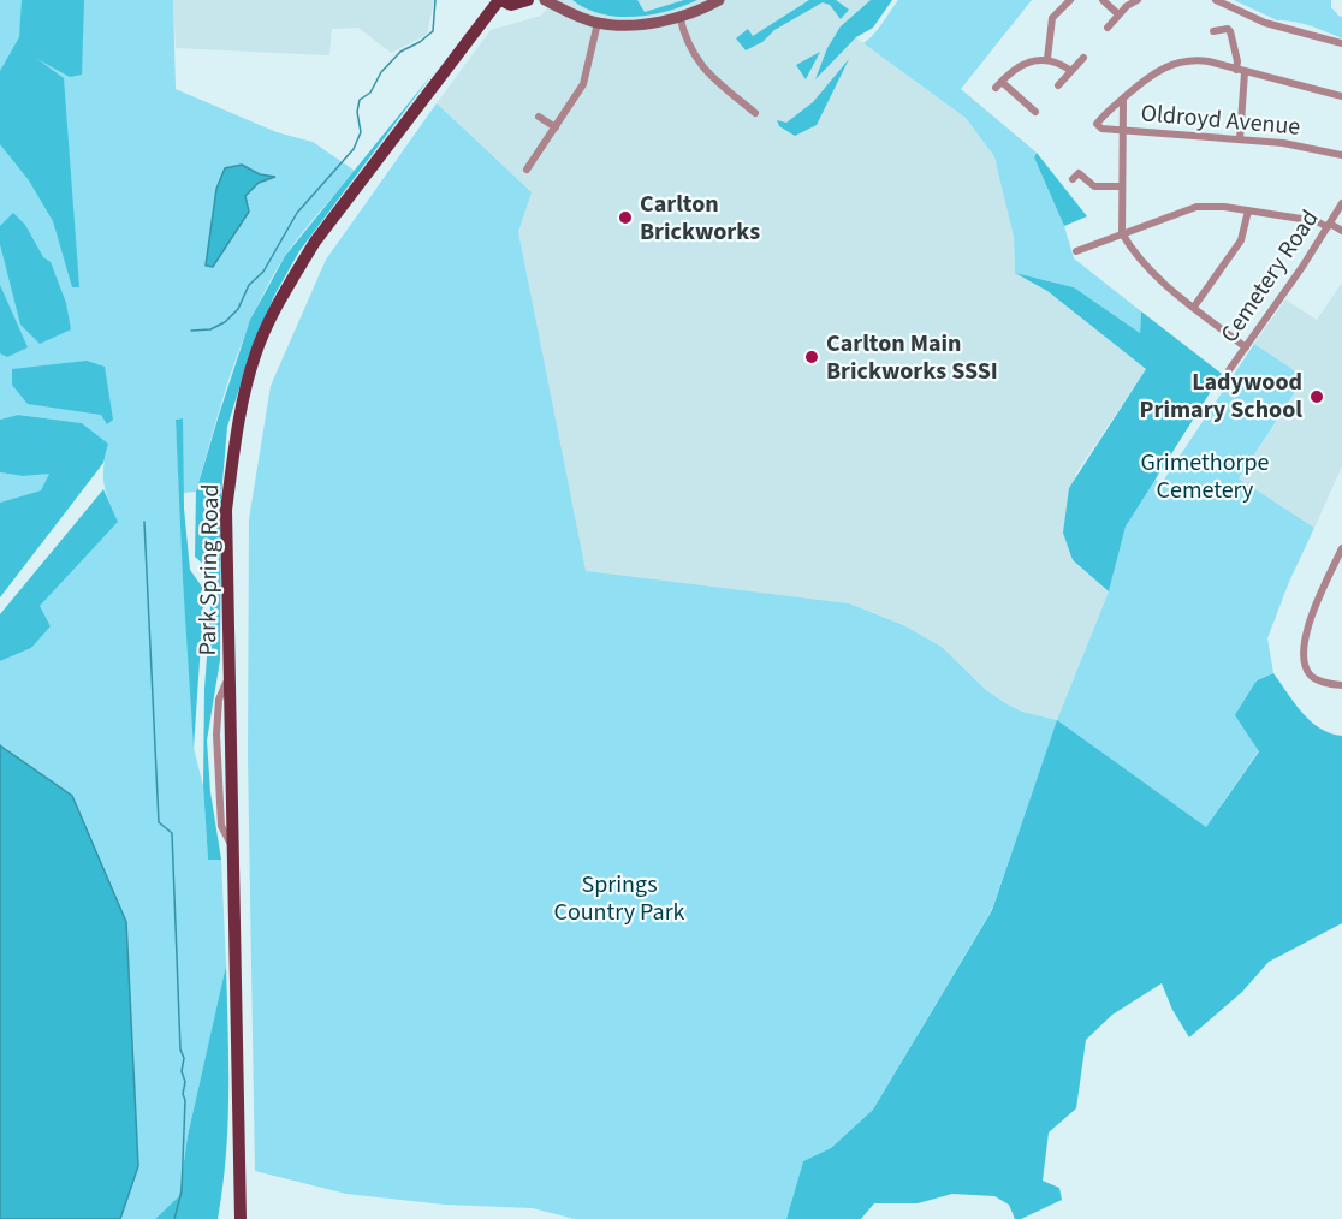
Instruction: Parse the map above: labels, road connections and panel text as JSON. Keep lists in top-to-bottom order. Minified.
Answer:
{"streets":{"main road":["Park Spring Road"],"street":["Oldroyd Avenue","Cemetery Road"]},"parks":["Grimethorpe Cemetery","Springs Country Park"],"places":["Carlton Brickworks","Carlton Main Brickworks SSSI","Ladywood Primary School"]}
